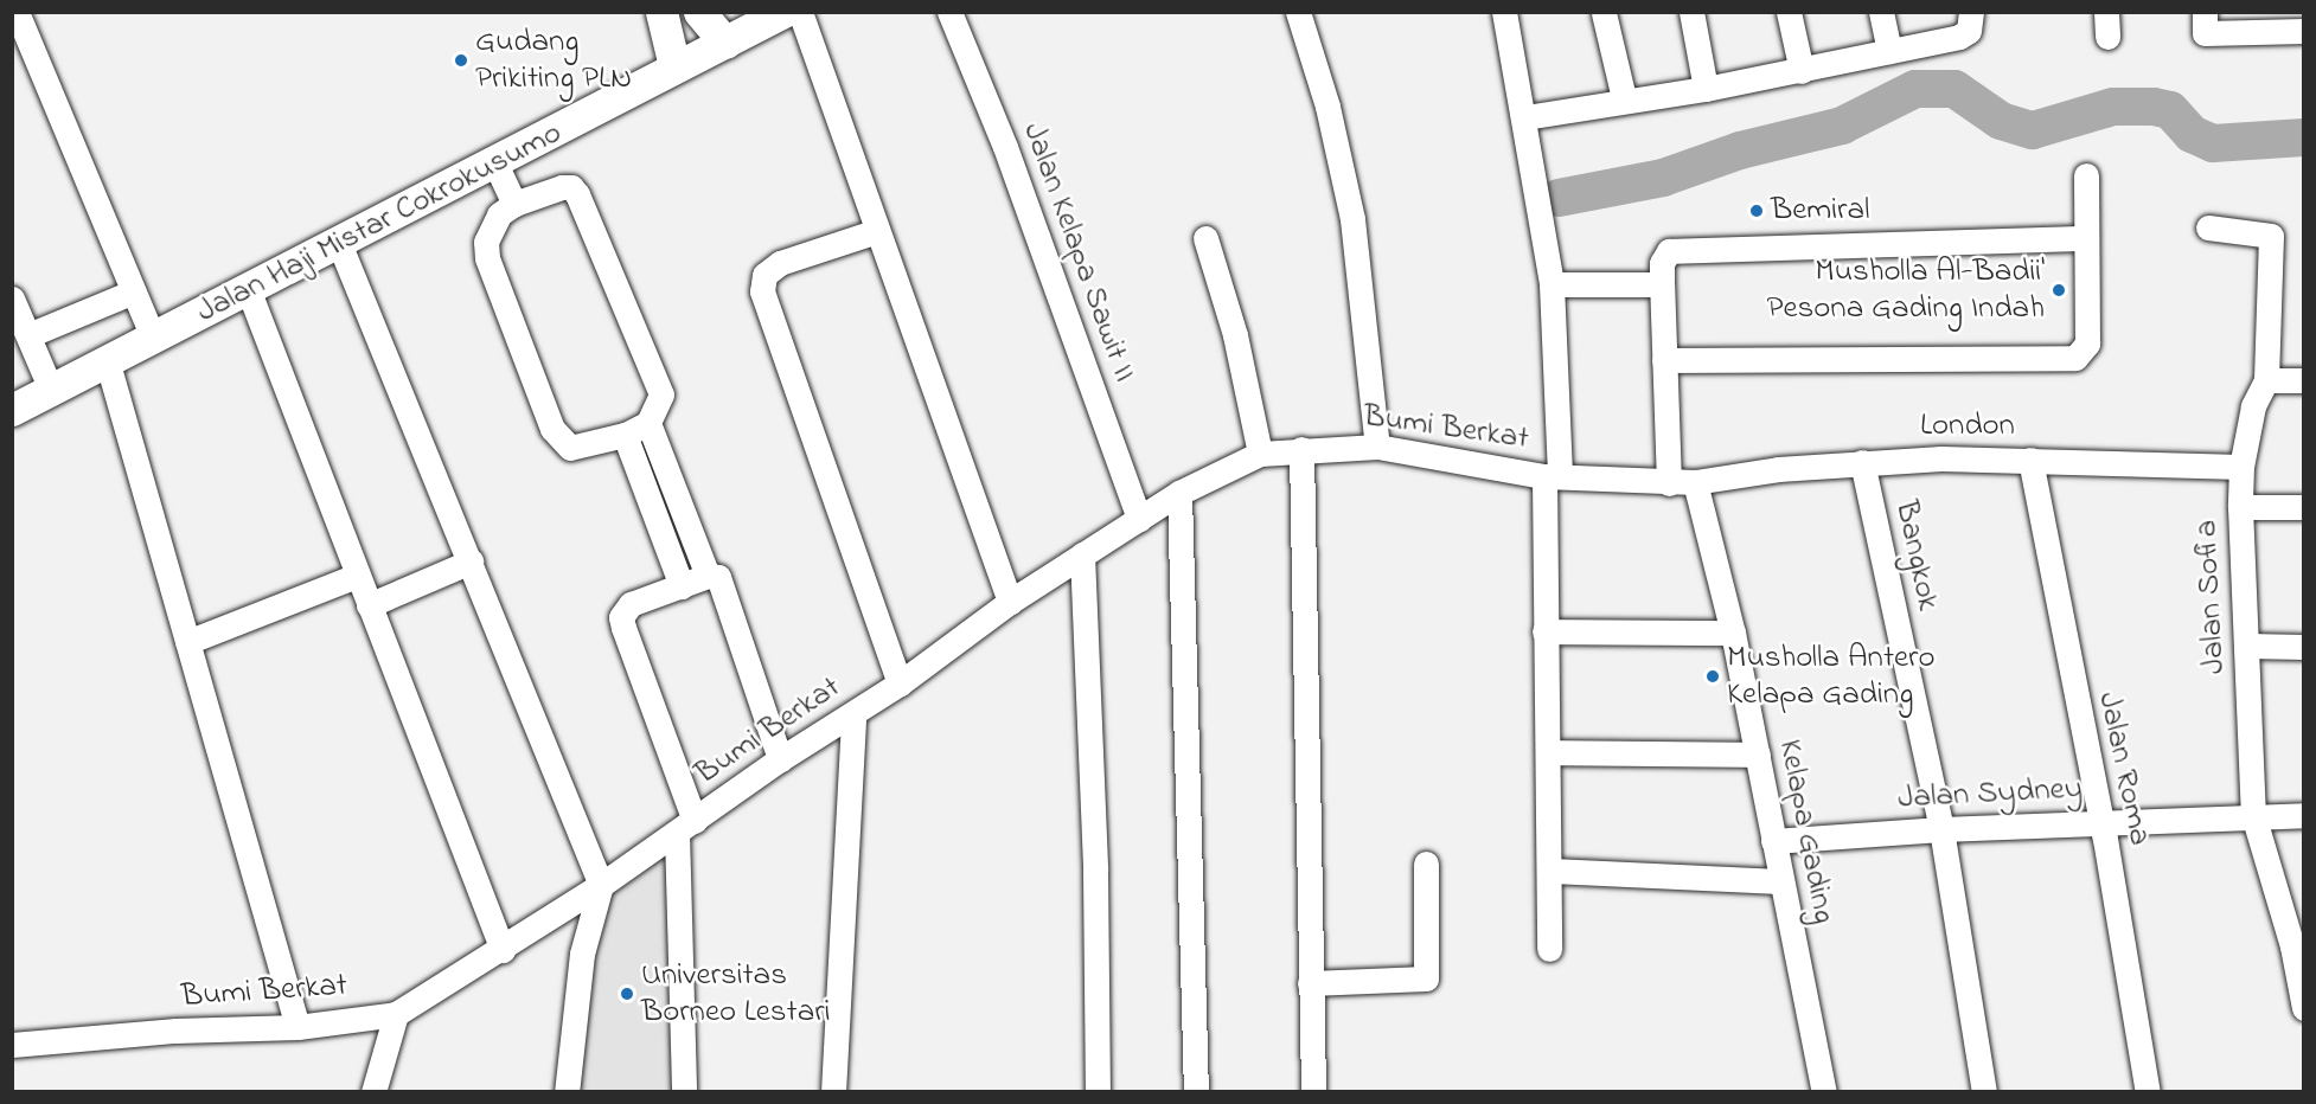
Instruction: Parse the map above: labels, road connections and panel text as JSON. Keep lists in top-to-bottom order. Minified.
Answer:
{"streets":{"main road":["Jalan Haji Mistar Cokrokusumo"],"street":["Jalan Kelapa Sawit II","London","Bumi Berkat","Bangkok","Jalan Sofia","Jalan Roma","Jalan Sydney","Kelapa Gading"]},"crossings":[["Jalan Kelapa Sawit II","Bumi Berkat"],["London","Bangkok"],["London","Jalan Sofia"],["London","Jalan Roma"],["London","Kelapa Gading"],["Bangkok","Jalan Sydney"],["Jalan Sofia","Jalan Sydney"],["Jalan Roma","Jalan Sydney"],["Jalan Sydney","Kelapa Gading"]],"places":["Gudang Prikiting PLN","Bemiral","Musholla Al-Badii' Pesona Gading Indah","Musholla Antero Kelapa Gading","Universitas Borneo Lestari"]}
